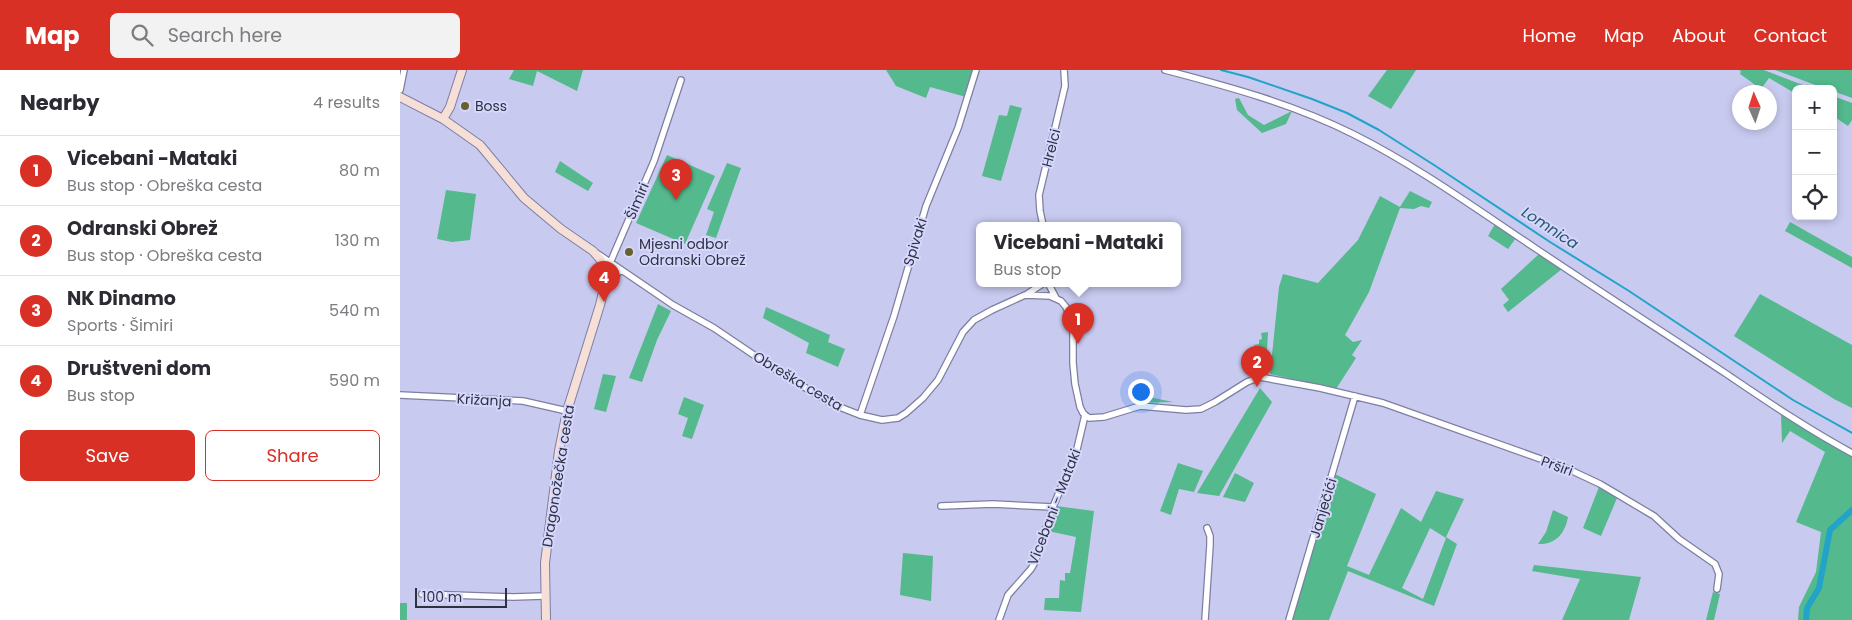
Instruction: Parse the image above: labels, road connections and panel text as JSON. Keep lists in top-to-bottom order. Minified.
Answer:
{"streets":{"main road":["Obreška cesta","Dragonožečka cesta"],"street":["Hrelci","Šimiri","Spivaki","Križanja","Prširi","Vicebani - Mataki","Janječići"]},"crossings":[["Šimiri","Obreška cesta"],["Spivaki","Obreška cesta"],["Obreška cesta","Dragonožečka cesta"],["Križanja","Dragonožečka cesta"],["Prširi","Janječići"]],"water":["Lomnica"],"places":["Boss","Mjesni odbor Odranski Obrež"],"scale_bar":"100 m","north":"top","page":{"header":"Map","search":"Search here","nav":["Home","Map","About","Contact"],"heading":["Nearby","4 results"],"map_buttons":["+","−"],"list":[{"mark":"1","name":"Vicebani -Mataki","note":"Bus stop · Obreška cesta","value":"80 m"},{"mark":"2","name":"Odranski Obrež","note":"Bus stop · Obreška cesta","value":"130 m"},{"mark":"3","name":"NK Dinamo","note":"Sports · Šimiri","value":"540 m"},{"mark":"4","name":"Društveni dom","note":"Bus stop","value":"590 m"}],"pins":["3","4","1","2"],"popup":["Vicebani -Mataki","Bus stop"],"buttons":["Save","Share"],"scale":"100 m"}}
